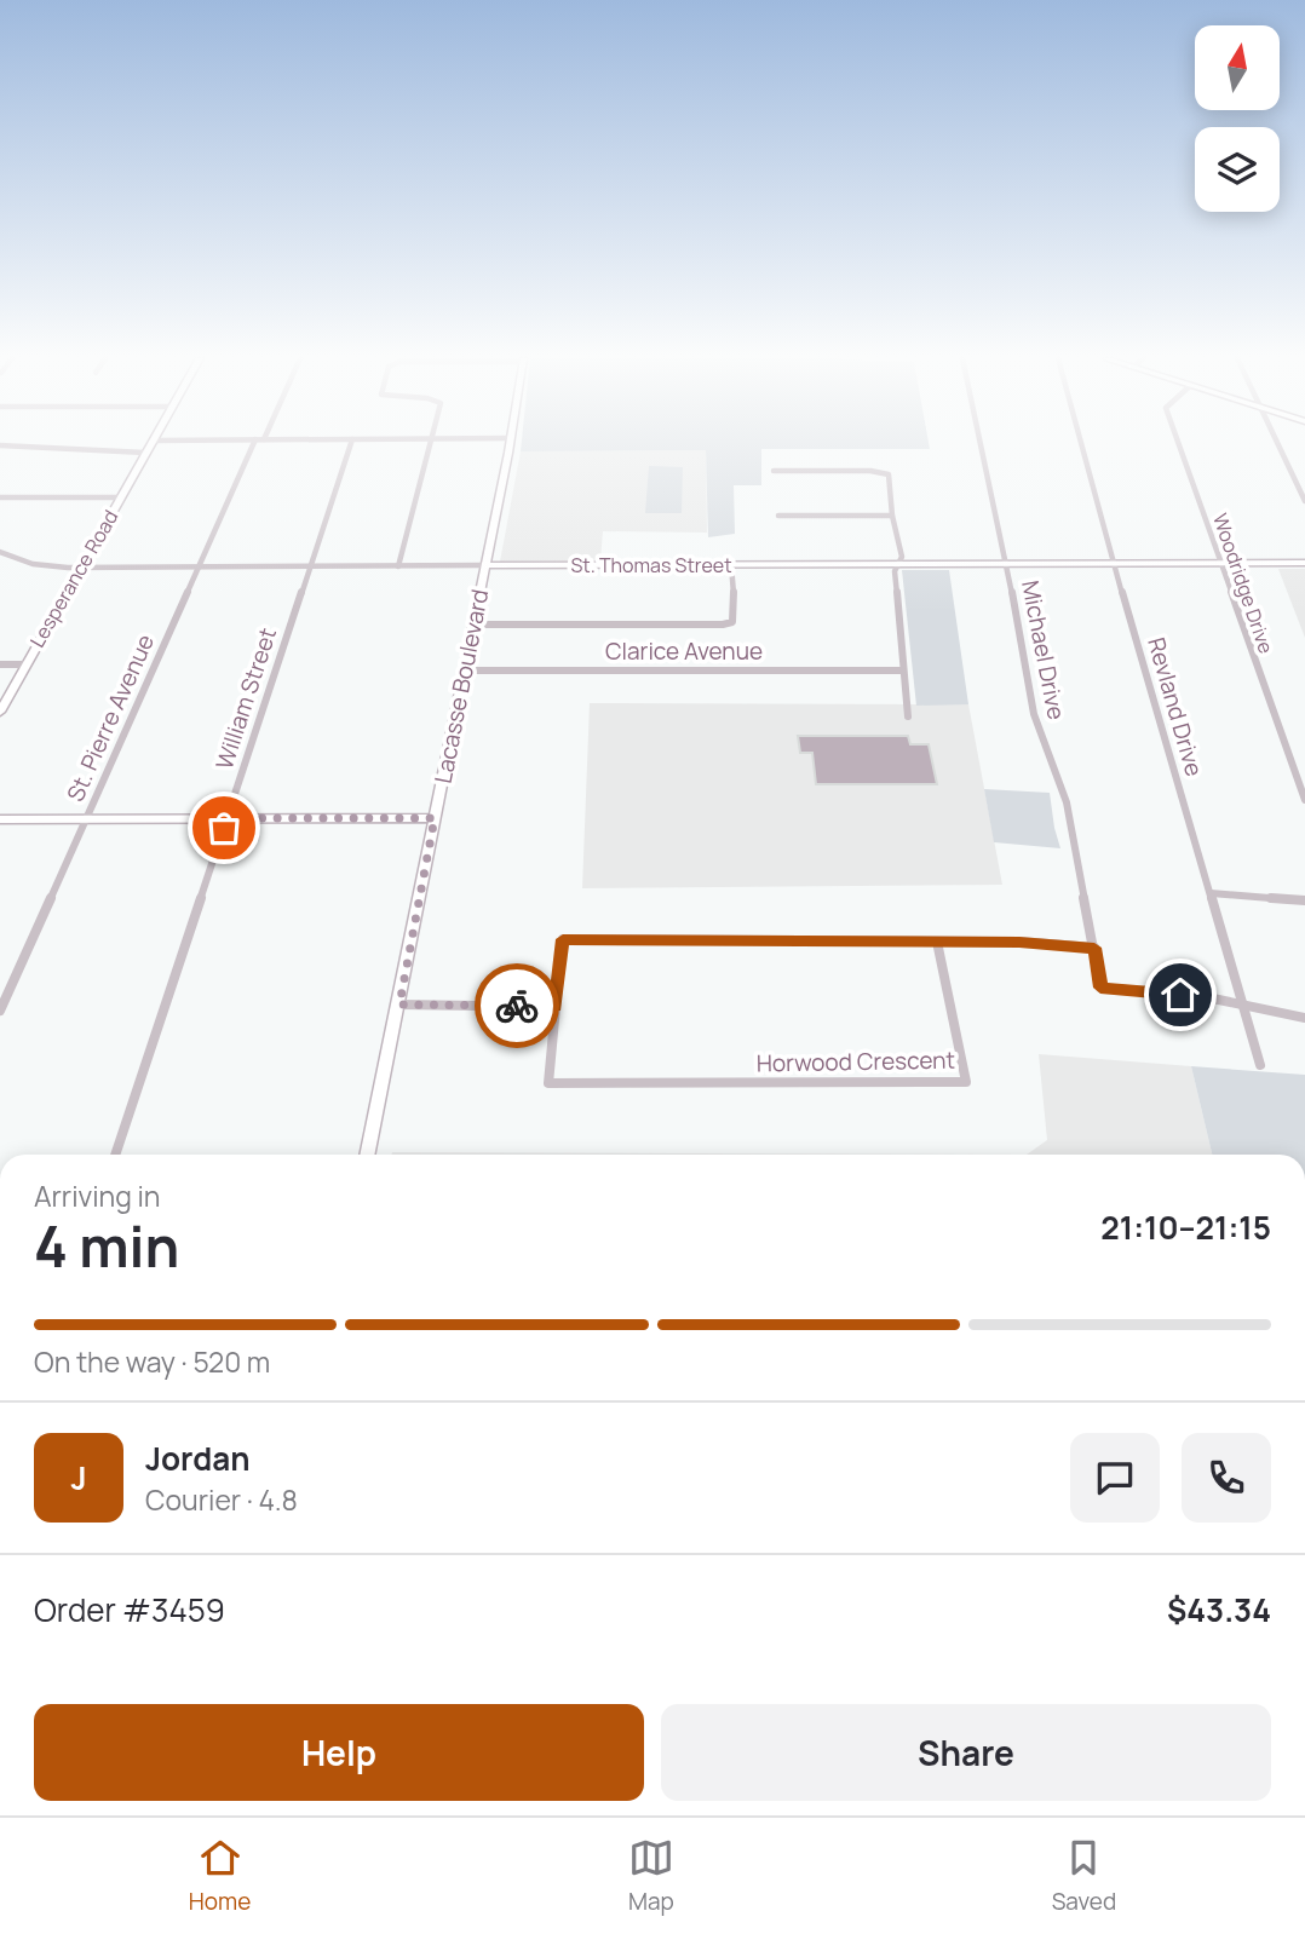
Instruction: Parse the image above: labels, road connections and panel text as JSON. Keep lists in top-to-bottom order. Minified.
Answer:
{"streets":{"street":["St. Thomas Street","Lesperance Road","Woodridge Drive","Michael Drive","Clarice Avenue","Lacasse Boulevard","William Street","Revland Drive","St. Pierre Avenue","Horwood Crescent"]},"crossings":[["St. Thomas Street","Lesperance Road"],["St. Thomas Street","Woodridge Drive"],["St. Thomas Street","Michael Drive"],["St. Thomas Street","Lacasse Boulevard"],["St. Thomas Street","William Street"],["St. Thomas Street","Revland Drive"],["St. Thomas Street","St. Pierre Avenue"],["Michael Drive","Revland Drive"],["Clarice Avenue","Lacasse Boulevard"]],"north":"top","page":{"heading":["4 min","Arriving in","21:10–21:15"],"panel":["Jordan","Courier · 4.8","Order #3459","$43.34"],"bar":"On the way · 520 m","round":"J","buttons":["Help","Share"],"tabs":["Home","Map","Saved"]}}
